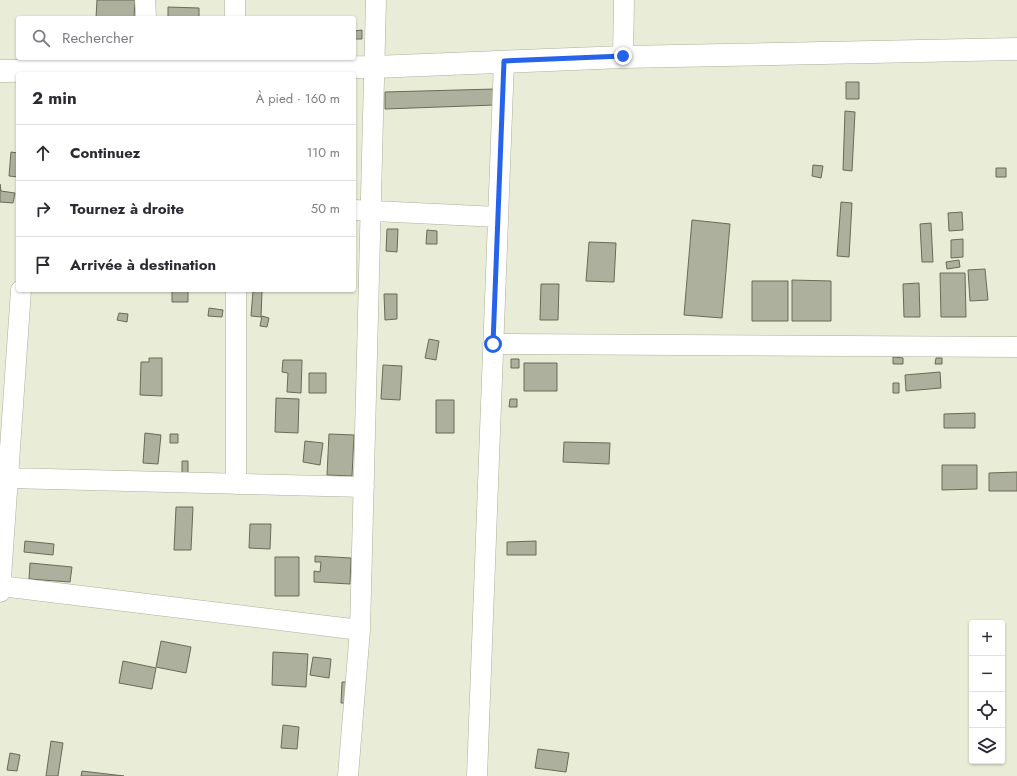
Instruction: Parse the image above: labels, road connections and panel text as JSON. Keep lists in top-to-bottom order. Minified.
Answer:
{"page":{"search":"Rechercher","heading":["2 min","À pied · 160 m"],"list":[["Continuez","110 m"],["Tournez à droite","50 m"],"Arrivée à destination"],"map_buttons":["+","−"]}}
